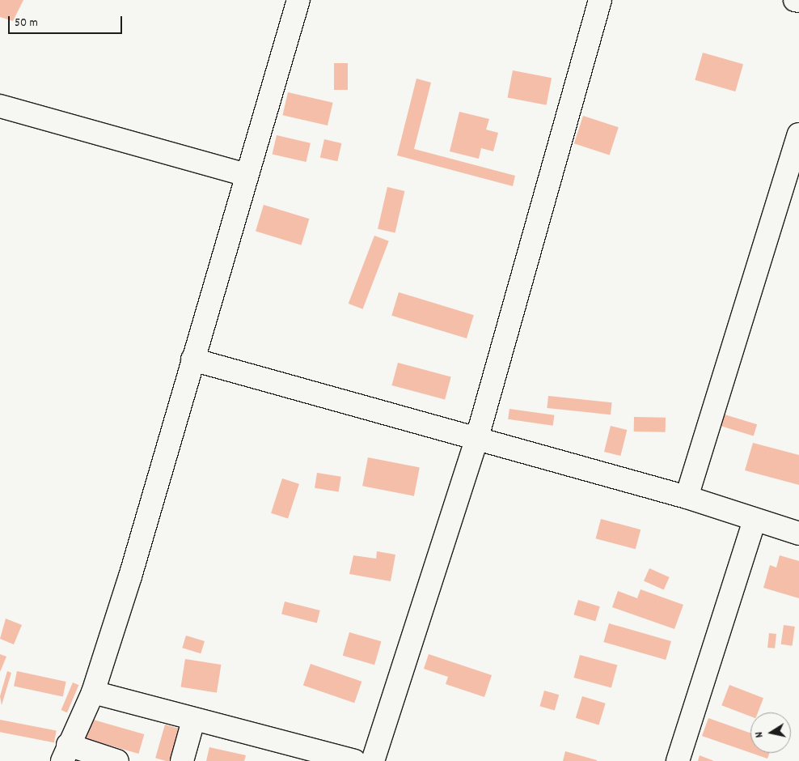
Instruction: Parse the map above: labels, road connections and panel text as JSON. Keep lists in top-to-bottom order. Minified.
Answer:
{"scale_bar":"50 m","north":"left"}
